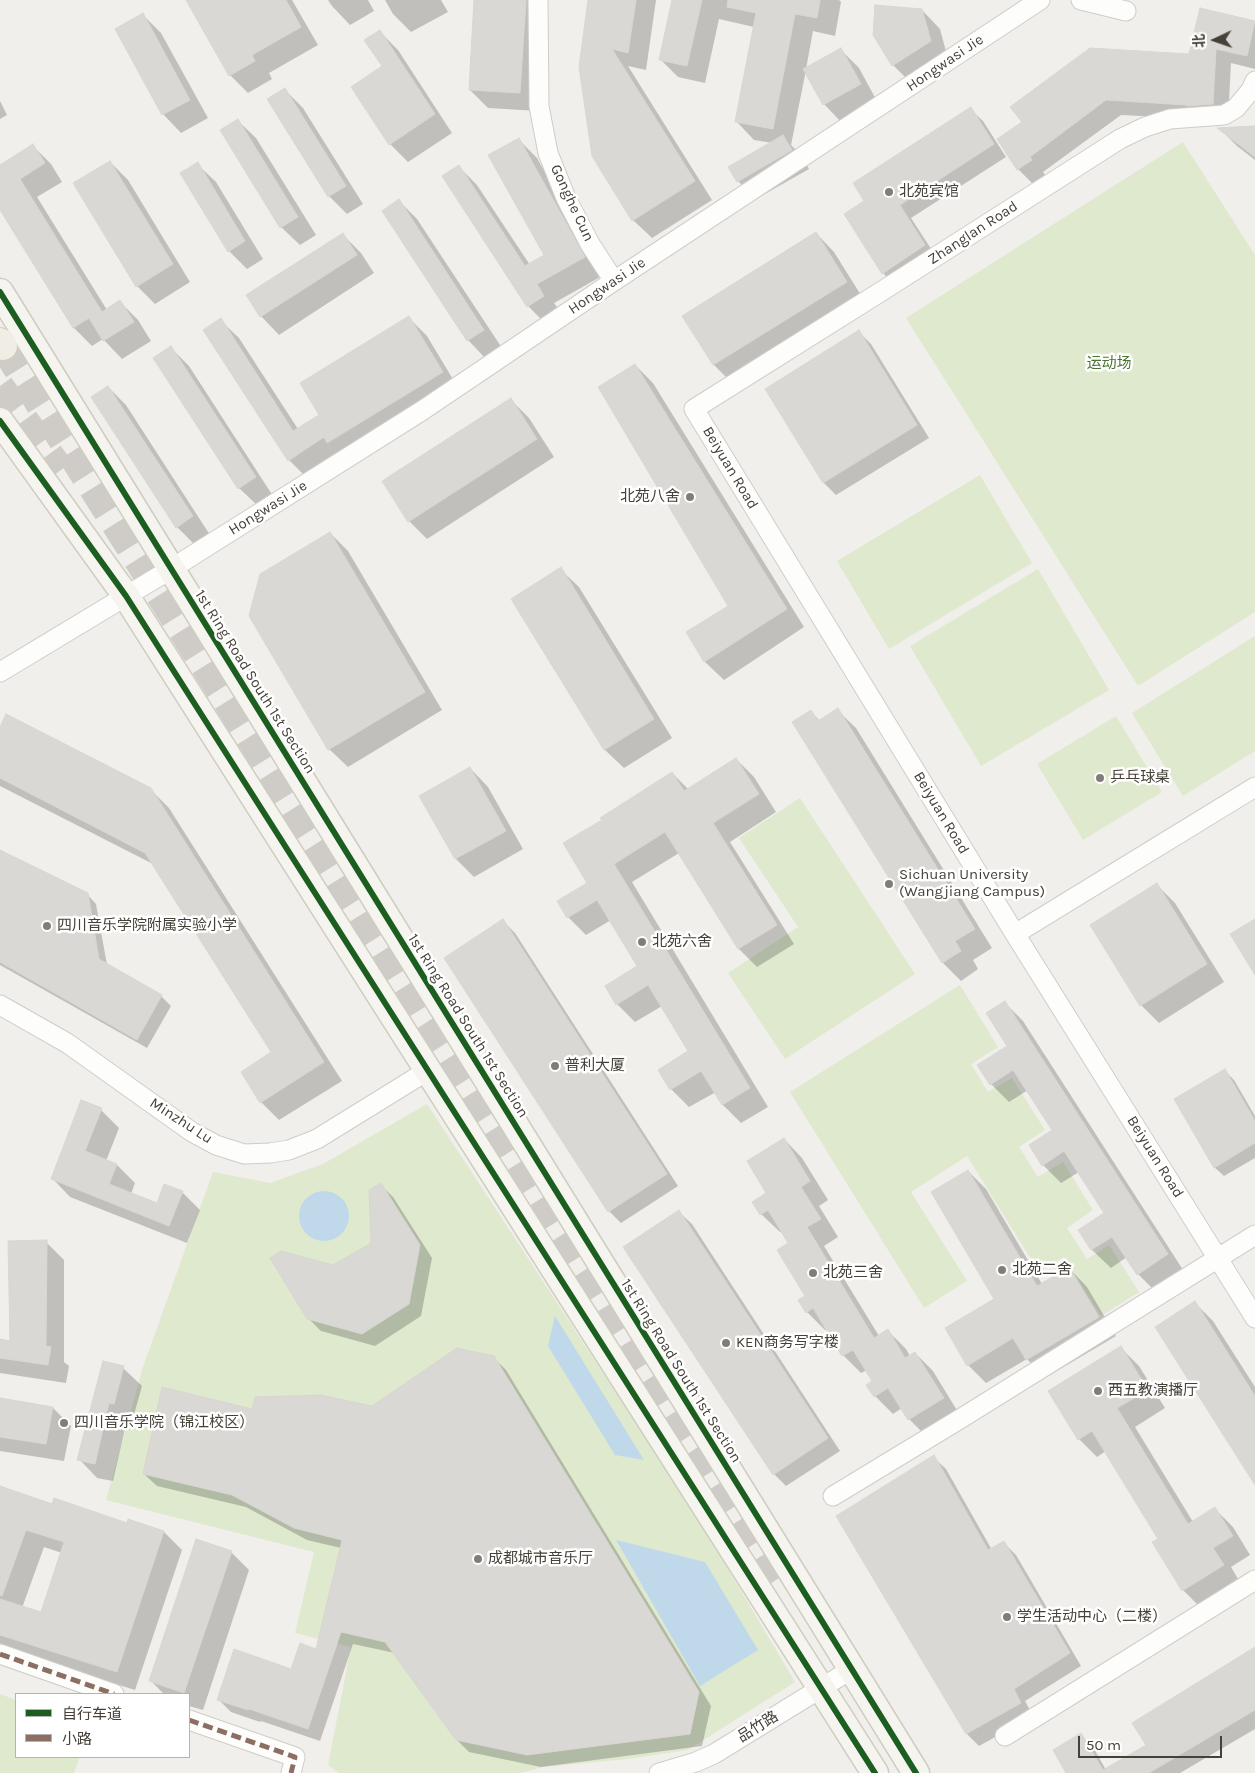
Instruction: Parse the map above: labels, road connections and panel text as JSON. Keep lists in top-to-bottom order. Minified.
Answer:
{"streets":{"main road":["1st Ring Road South 1st Section"],"street":["Hongwasi Jie","Gonghe Cun","Zhanglan Road","Beiyuan Road","Minzhu Lu","品竹路"]},"crossings":[["Hongwasi Jie","Gonghe Cun"],["Hongwasi Jie","1st Ring Road South 1st Section"],["Zhanglan Road","Beiyuan Road"],["1st Ring Road South 1st Section","品竹路"]],"parks":["运动场"],"places":["北苑宾馆","北苑八舍","乒乓球桌","Sichuan University (Wangjiang Campus)","四川音乐学院附属实验小学","北苑六舍","普利大厦","北苑二舍","北苑三舍","KEN商务写字楼","西五教演播厅","四川音乐学院（锦江校区）","成都城市音乐厅","学生活动中心（二楼）"],"legend":["自行车道","小路"],"scale_bar":"50 m","north":"left"}
